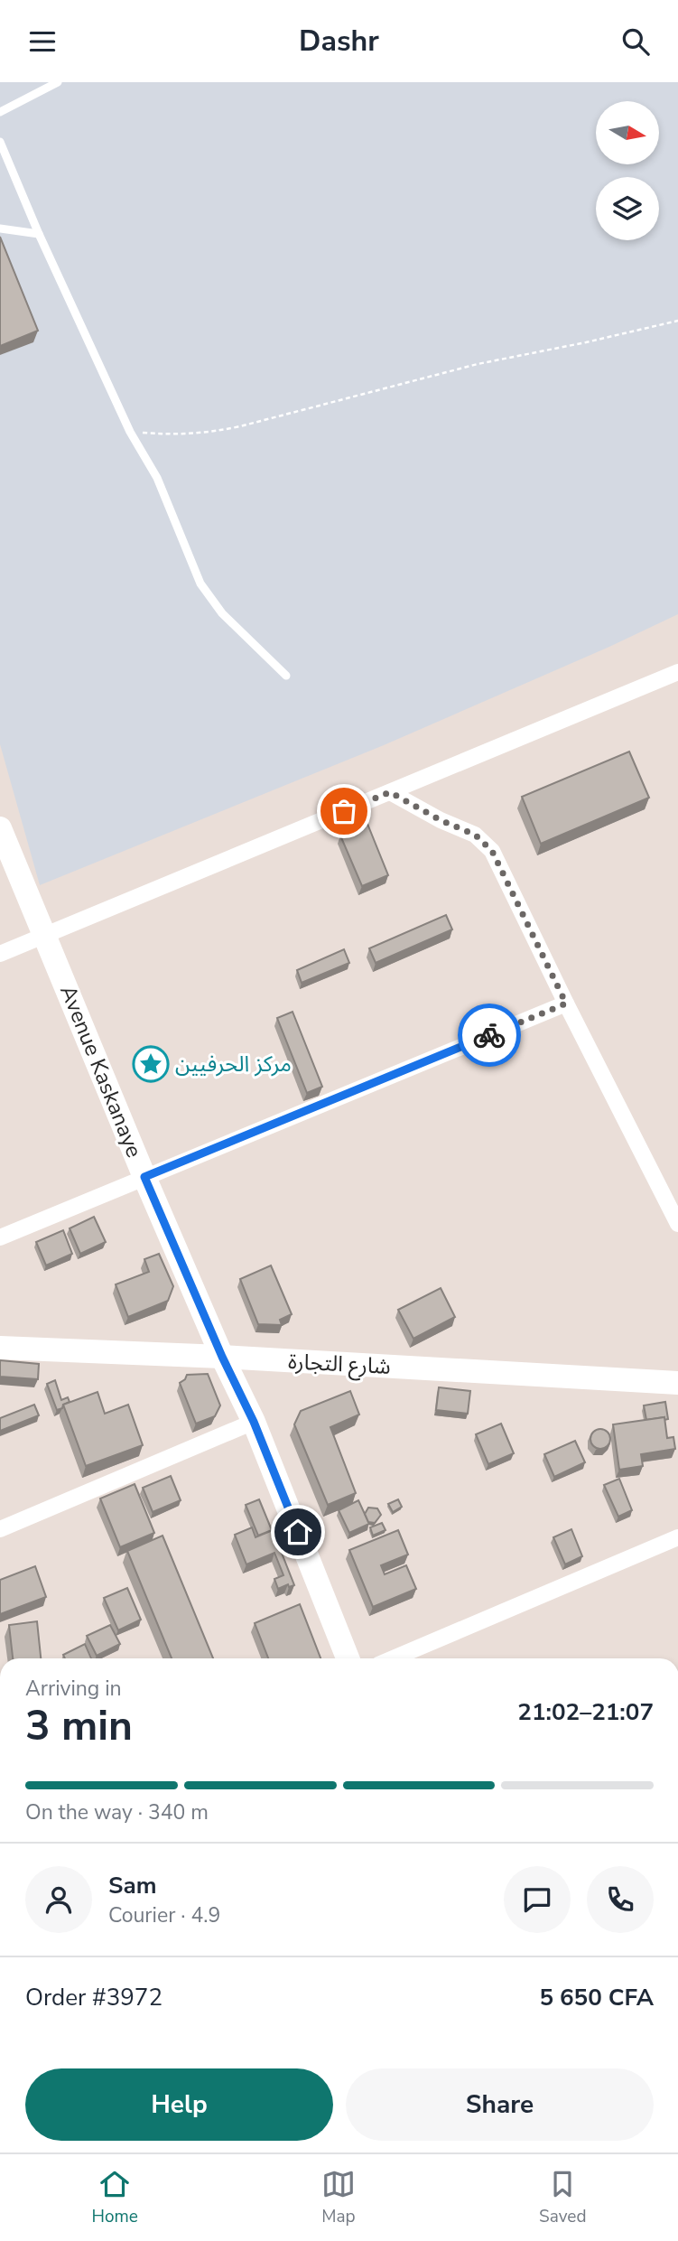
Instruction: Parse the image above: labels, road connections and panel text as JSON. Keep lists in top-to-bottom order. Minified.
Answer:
{"streets":{"street":["Avenue Kaskanaye","شارع التجارة"]},"crossings":[["Avenue Kaskanaye","شارع التجارة"]],"places":{"place":["مركز الحرفيين"]},"north":"right","page":{"header":"Dashr","heading":["3 min","Arriving in","21:02–21:07"],"panel":["Sam","Courier · 4.9","Order #3972","5 650 CFA"],"bar":"On the way · 340 m","buttons":["Help","Share"],"tabs":["Home","Map","Saved"]}}
